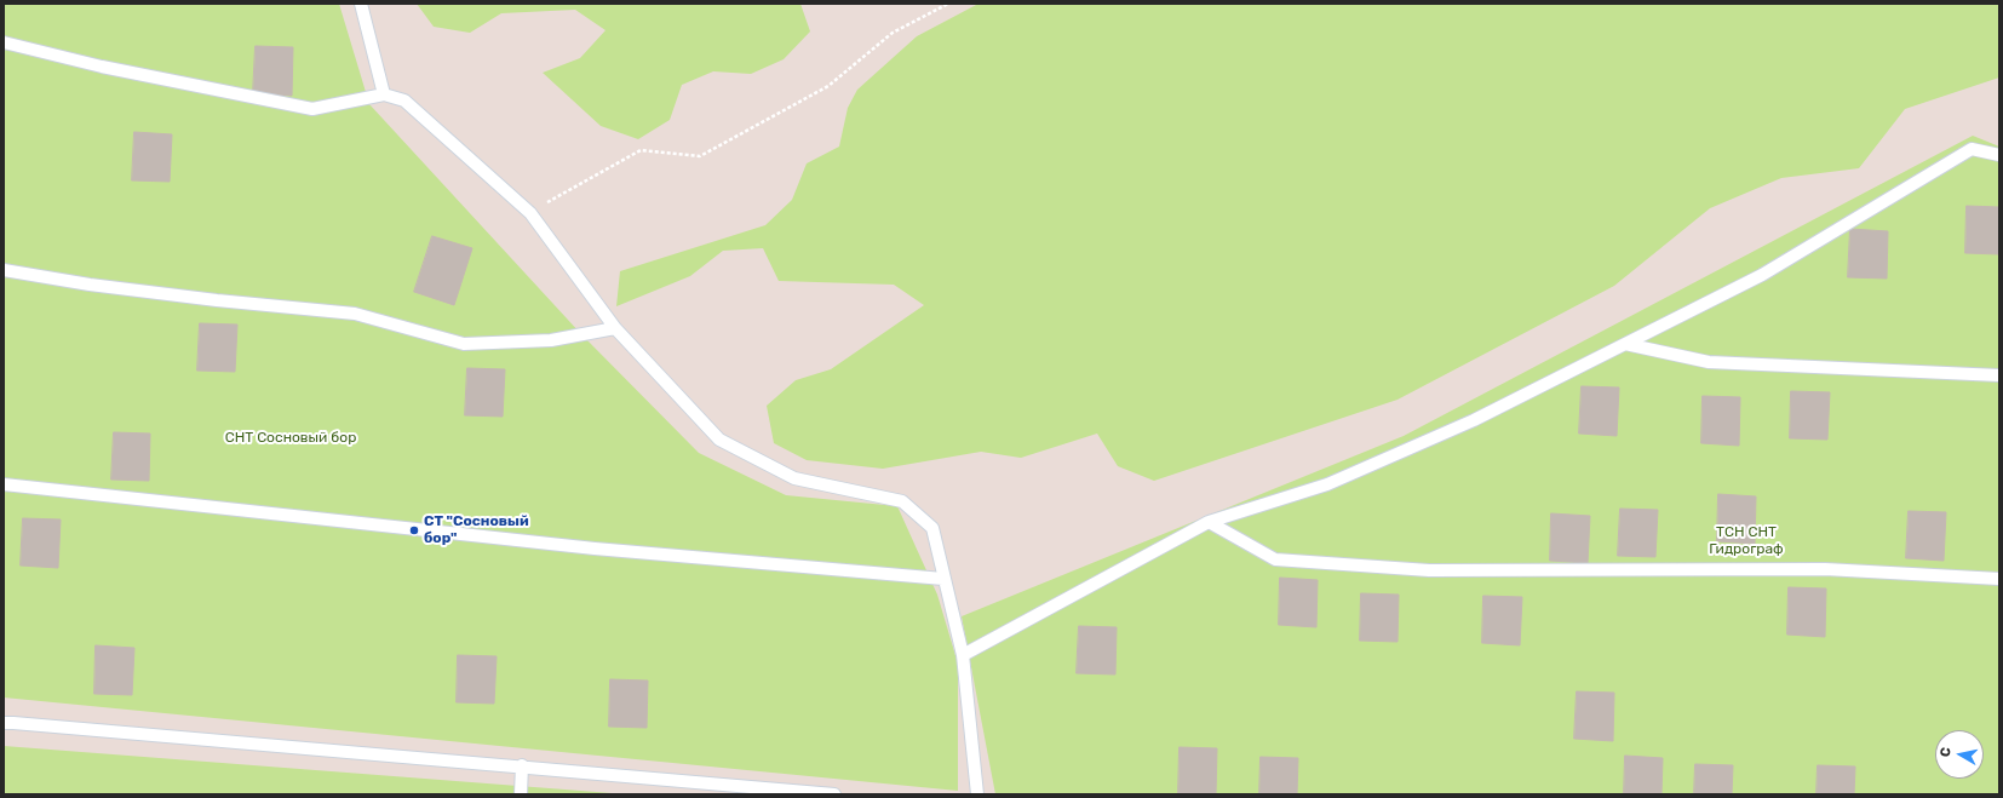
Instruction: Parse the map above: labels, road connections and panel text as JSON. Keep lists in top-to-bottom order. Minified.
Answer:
{"parks":["СНТ Сосновый бор","ТСН СНТ Гидрограф"],"places":["СТ \"Сосновый бор\""],"north":"left"}
